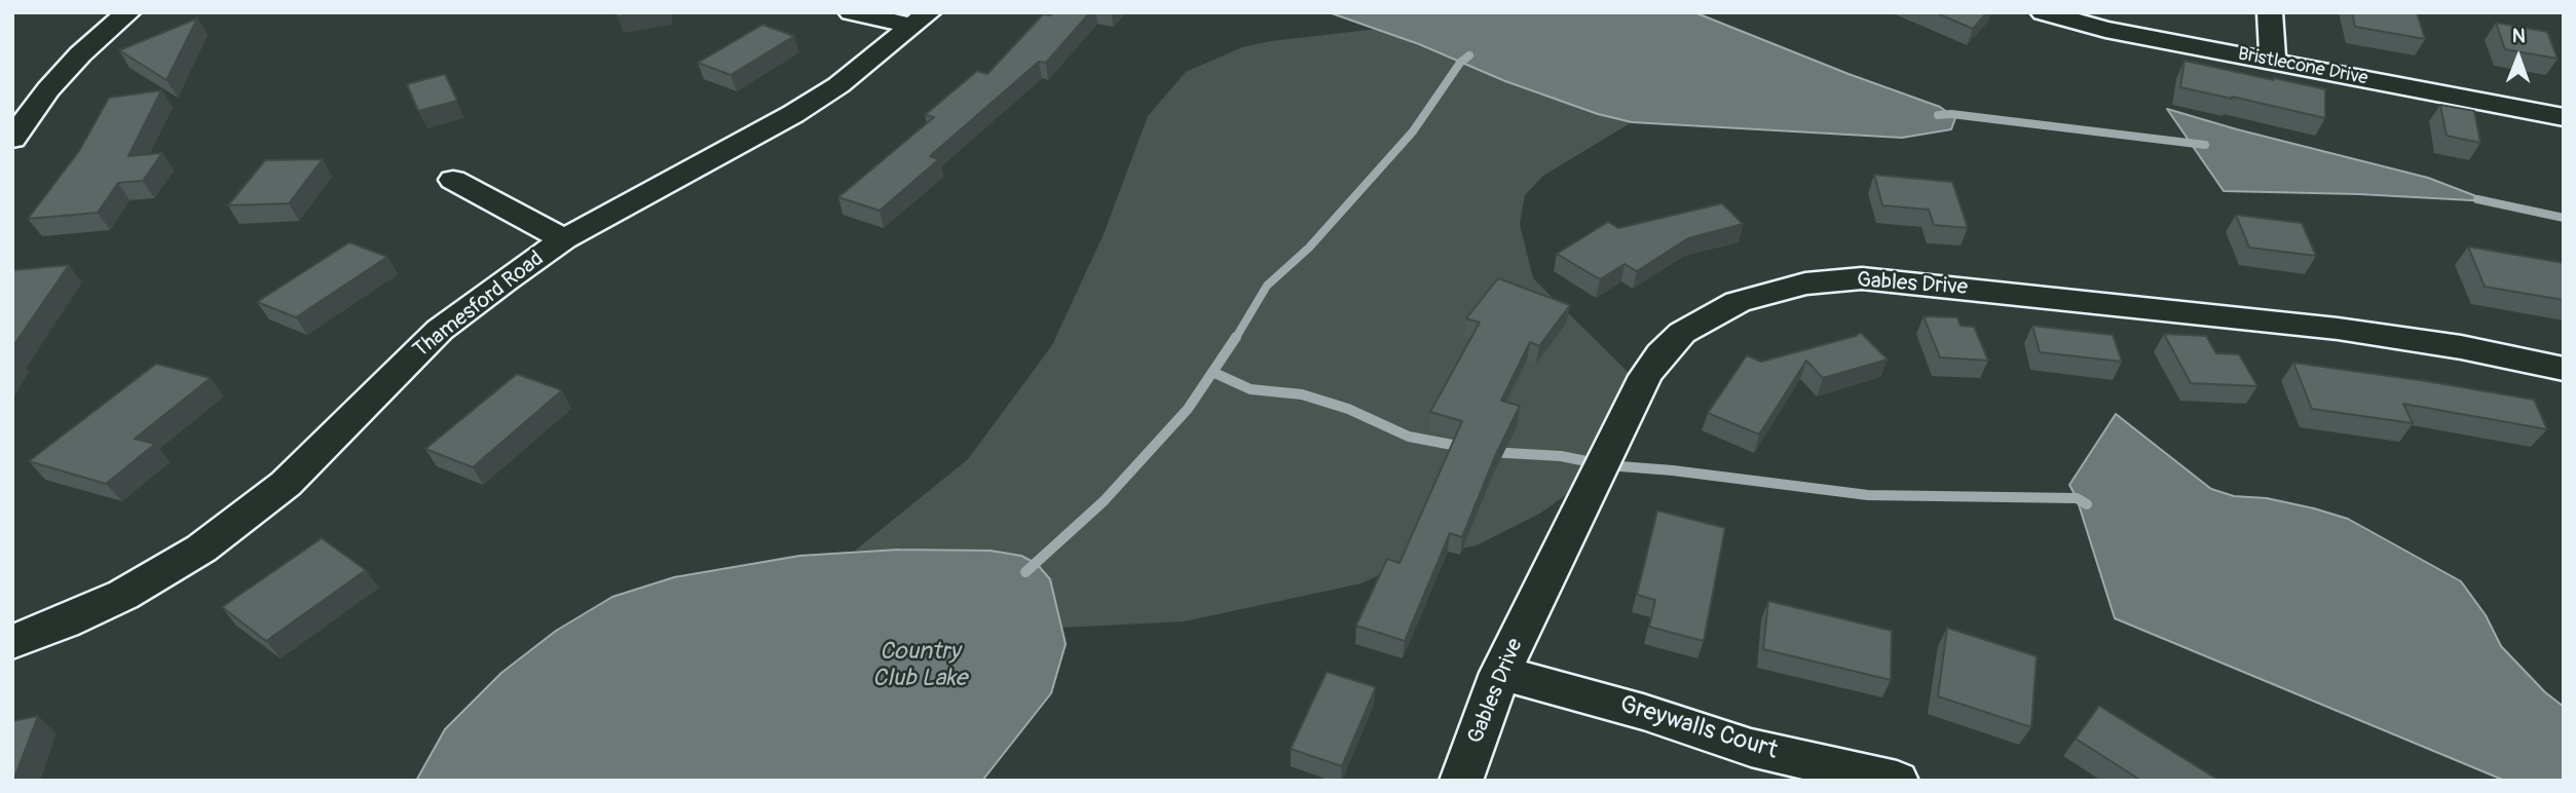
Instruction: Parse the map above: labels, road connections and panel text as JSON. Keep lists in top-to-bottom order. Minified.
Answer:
{"streets":{"street":["Bristlecone Drive","Gables Drive","Thamesford Road","Greywalls Court"]},"crossings":[["Gables Drive","Greywalls Court"]],"water":["Country Club Lake"],"north":"top"}
